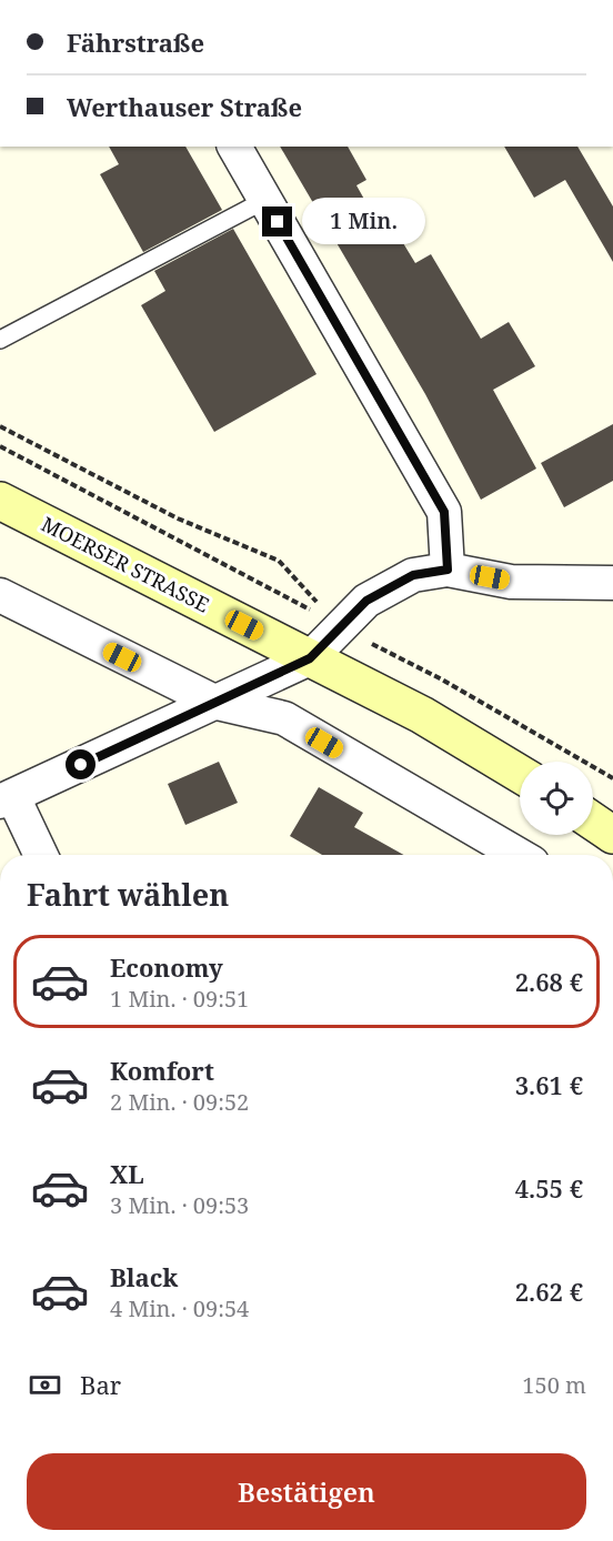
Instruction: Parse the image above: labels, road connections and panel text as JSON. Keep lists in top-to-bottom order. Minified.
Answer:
{"streets":{"main road":["MOERSER STRASSE"]},"page":{"banner":["Fährstraße","Werthauser Straße"],"bubble":"1 Min.","heading":"Fahrt wählen","list":[{"name":"Economy","note":"1 Min. · 09:51","value":"2.68 €"},{"name":"Komfort","note":"2 Min. · 09:52","value":"3.61 €"},{"name":"XL","note":"3 Min. · 09:53","value":"4.55 €"},{"name":"Black","note":"4 Min. · 09:54","value":"2.62 €"}],"pay":["Bar","150 m"],"buttons":"Bestätigen"}}
